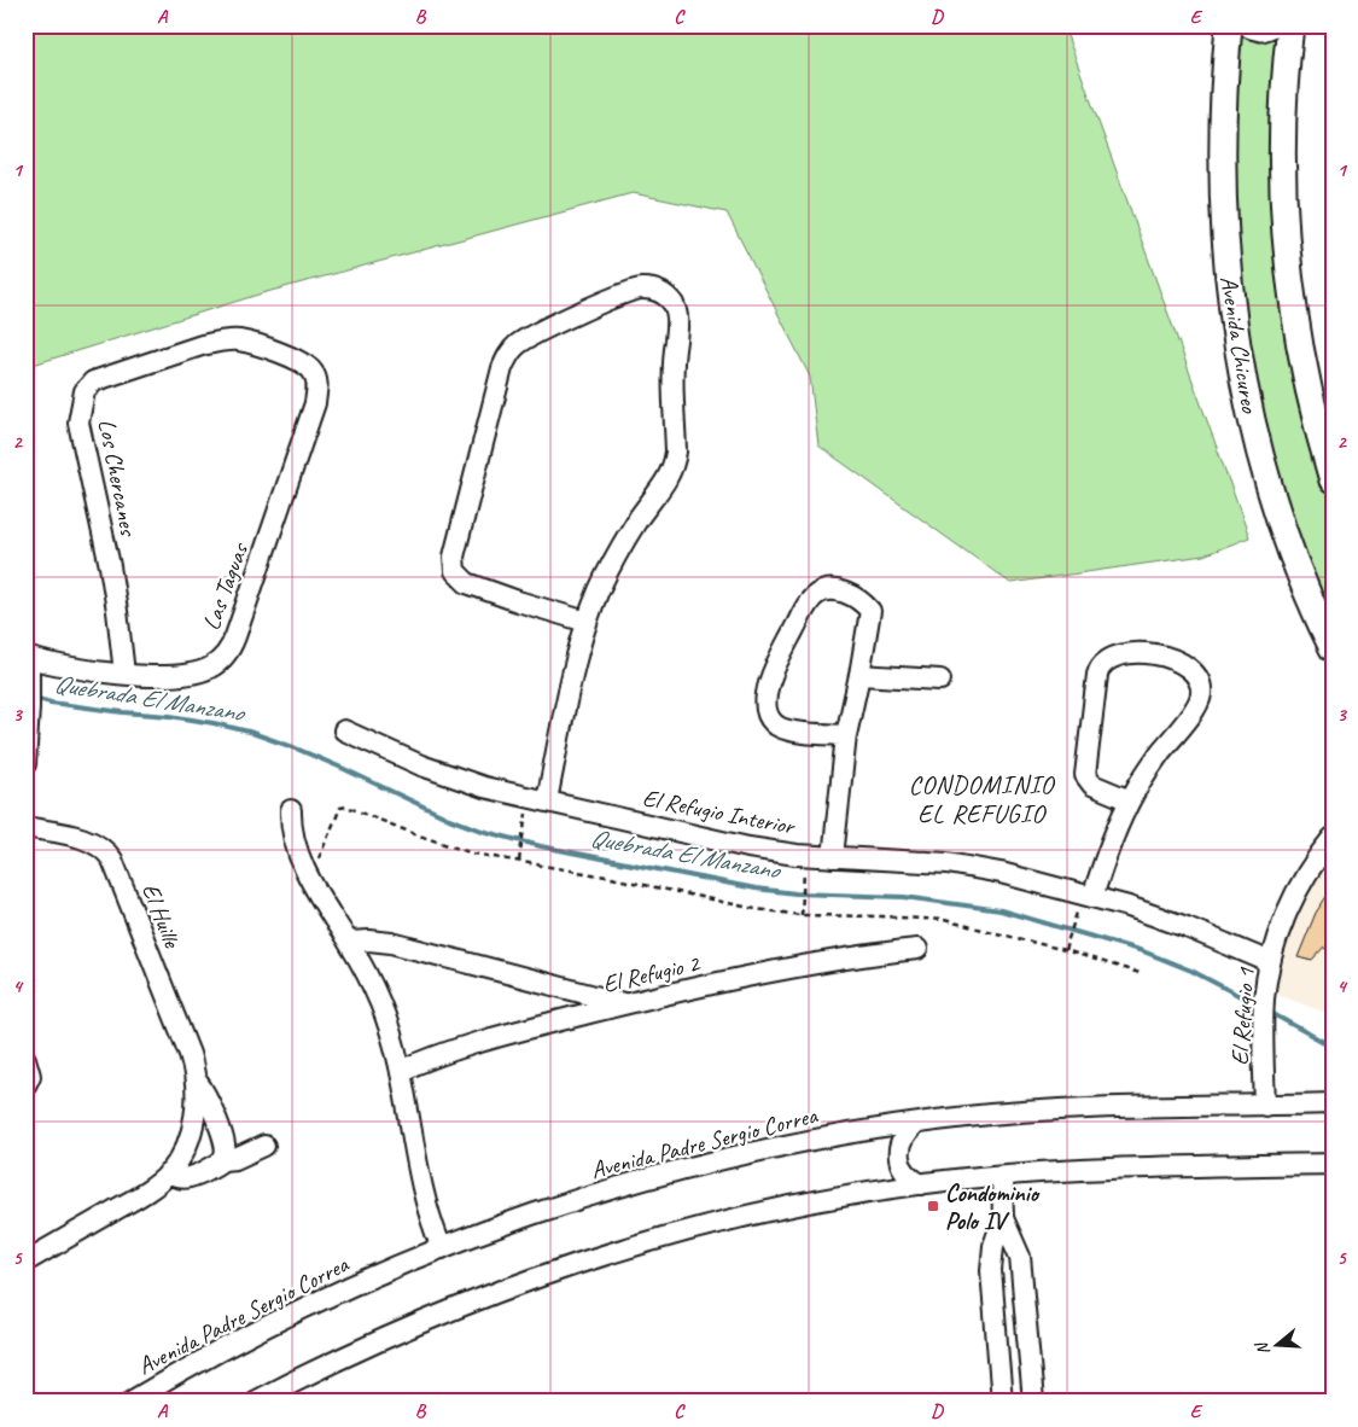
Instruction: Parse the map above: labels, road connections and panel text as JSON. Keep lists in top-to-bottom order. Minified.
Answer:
{"streets":{"main road":["Avenida Chicureo"],"street":["Los Chercanes","Las Taguas","El Refugio Interior","El Huille","El Refugio 2","El Refugio 1","Avenida Padre Sergio Correa"]},"crossings":[["Los Chercanes","Las Taguas"],["El Refugio Interior","El Refugio 1"],["El Refugio 1","Avenida Padre Sergio Correa"]],"districts":["CONDOMINIO EL REFUGIO"],"water":["Quebrada El Manzano"],"places":{"transit":["Condominio Polo IV"]},"north":"left","grid":{"columns":["A","B","C","D","E"],"rows":["1","2","3","4","5"]}}
